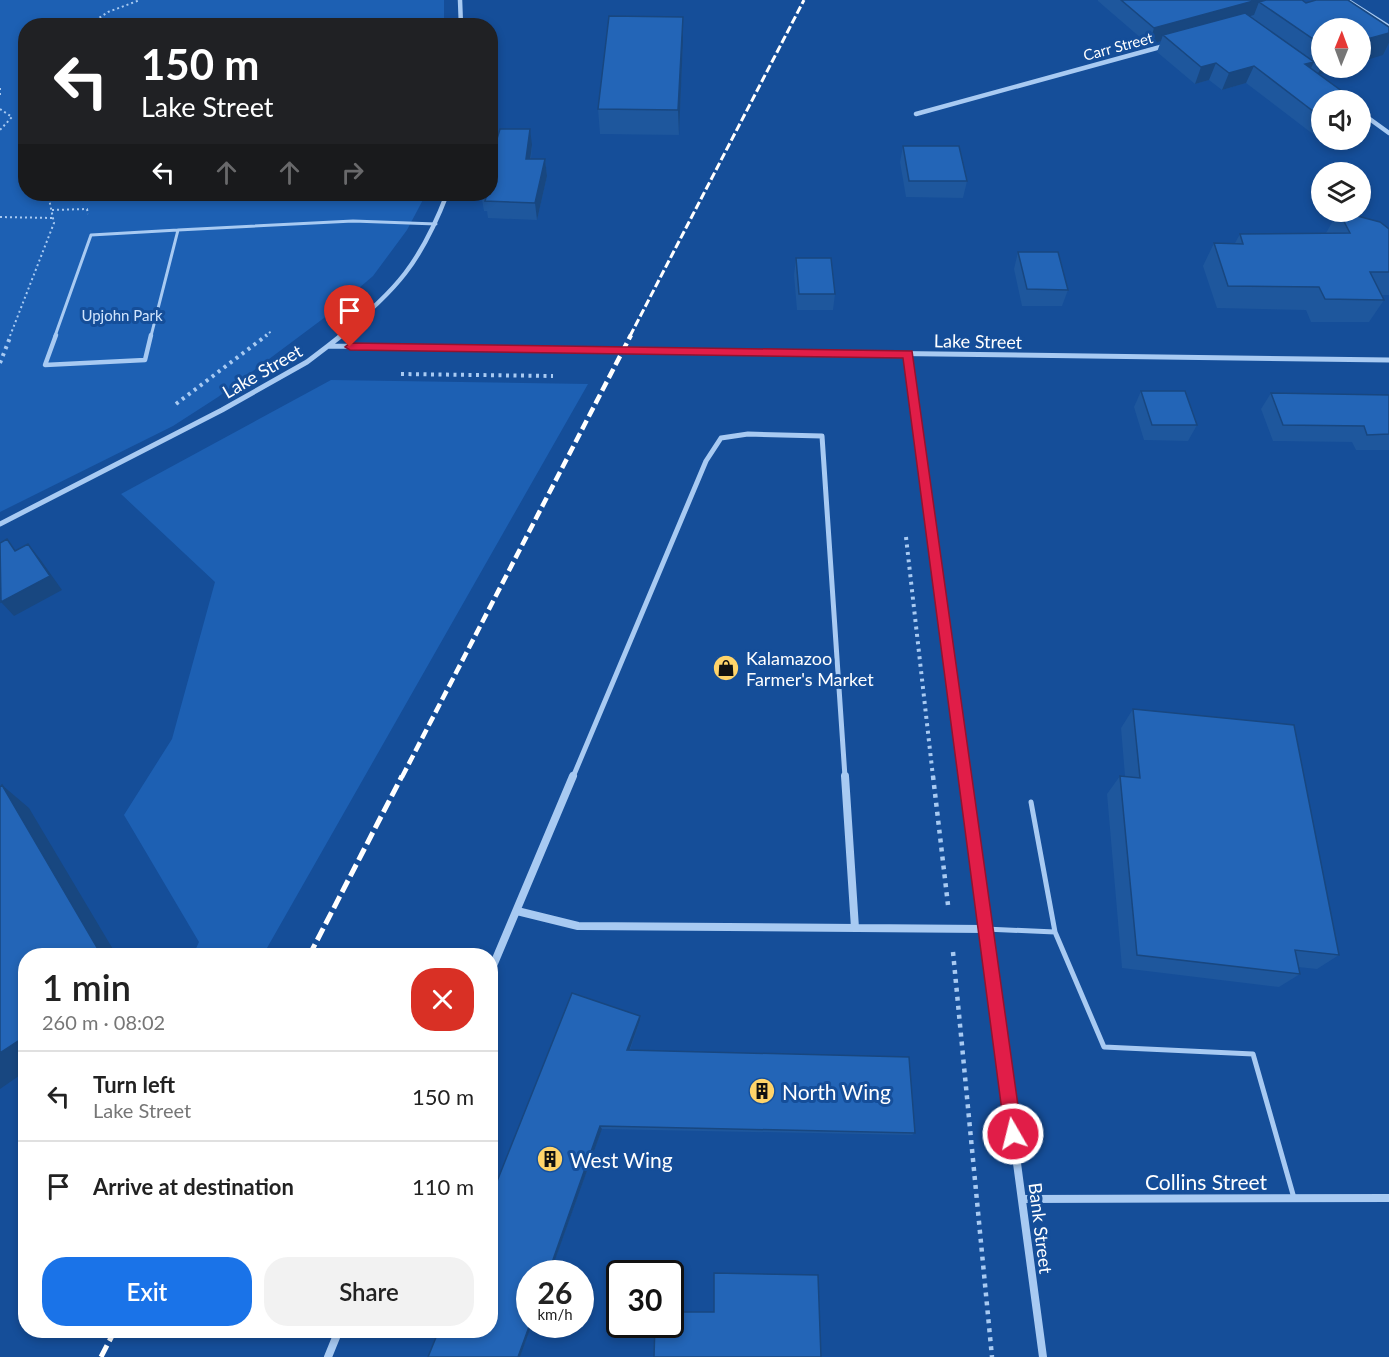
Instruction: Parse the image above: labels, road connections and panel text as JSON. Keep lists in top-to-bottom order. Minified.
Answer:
{"streets":{"street":["Carr Street","Lake Street","Collins Street","Bank Street"]},"crossings":[["Lake Street","Bank Street"],["Collins Street","Bank Street"]],"parks":["Upjohn Park"],"places":{"shop":["Kalamazoo Farmer's Market"],"building":["North Wing","West Wing"]},"north":"top","page":{"turn":["150 m","Lake Street"],"heading":["1 min","260 m · 08:02"],"list":[{"name":"Turn left","note":"Lake Street","value":"150 m"},{"name":"Arrive at destination","value":"110 m"}],"buttons":["Exit","Share"],"speed":"26 km/h","limit":"30"}}
